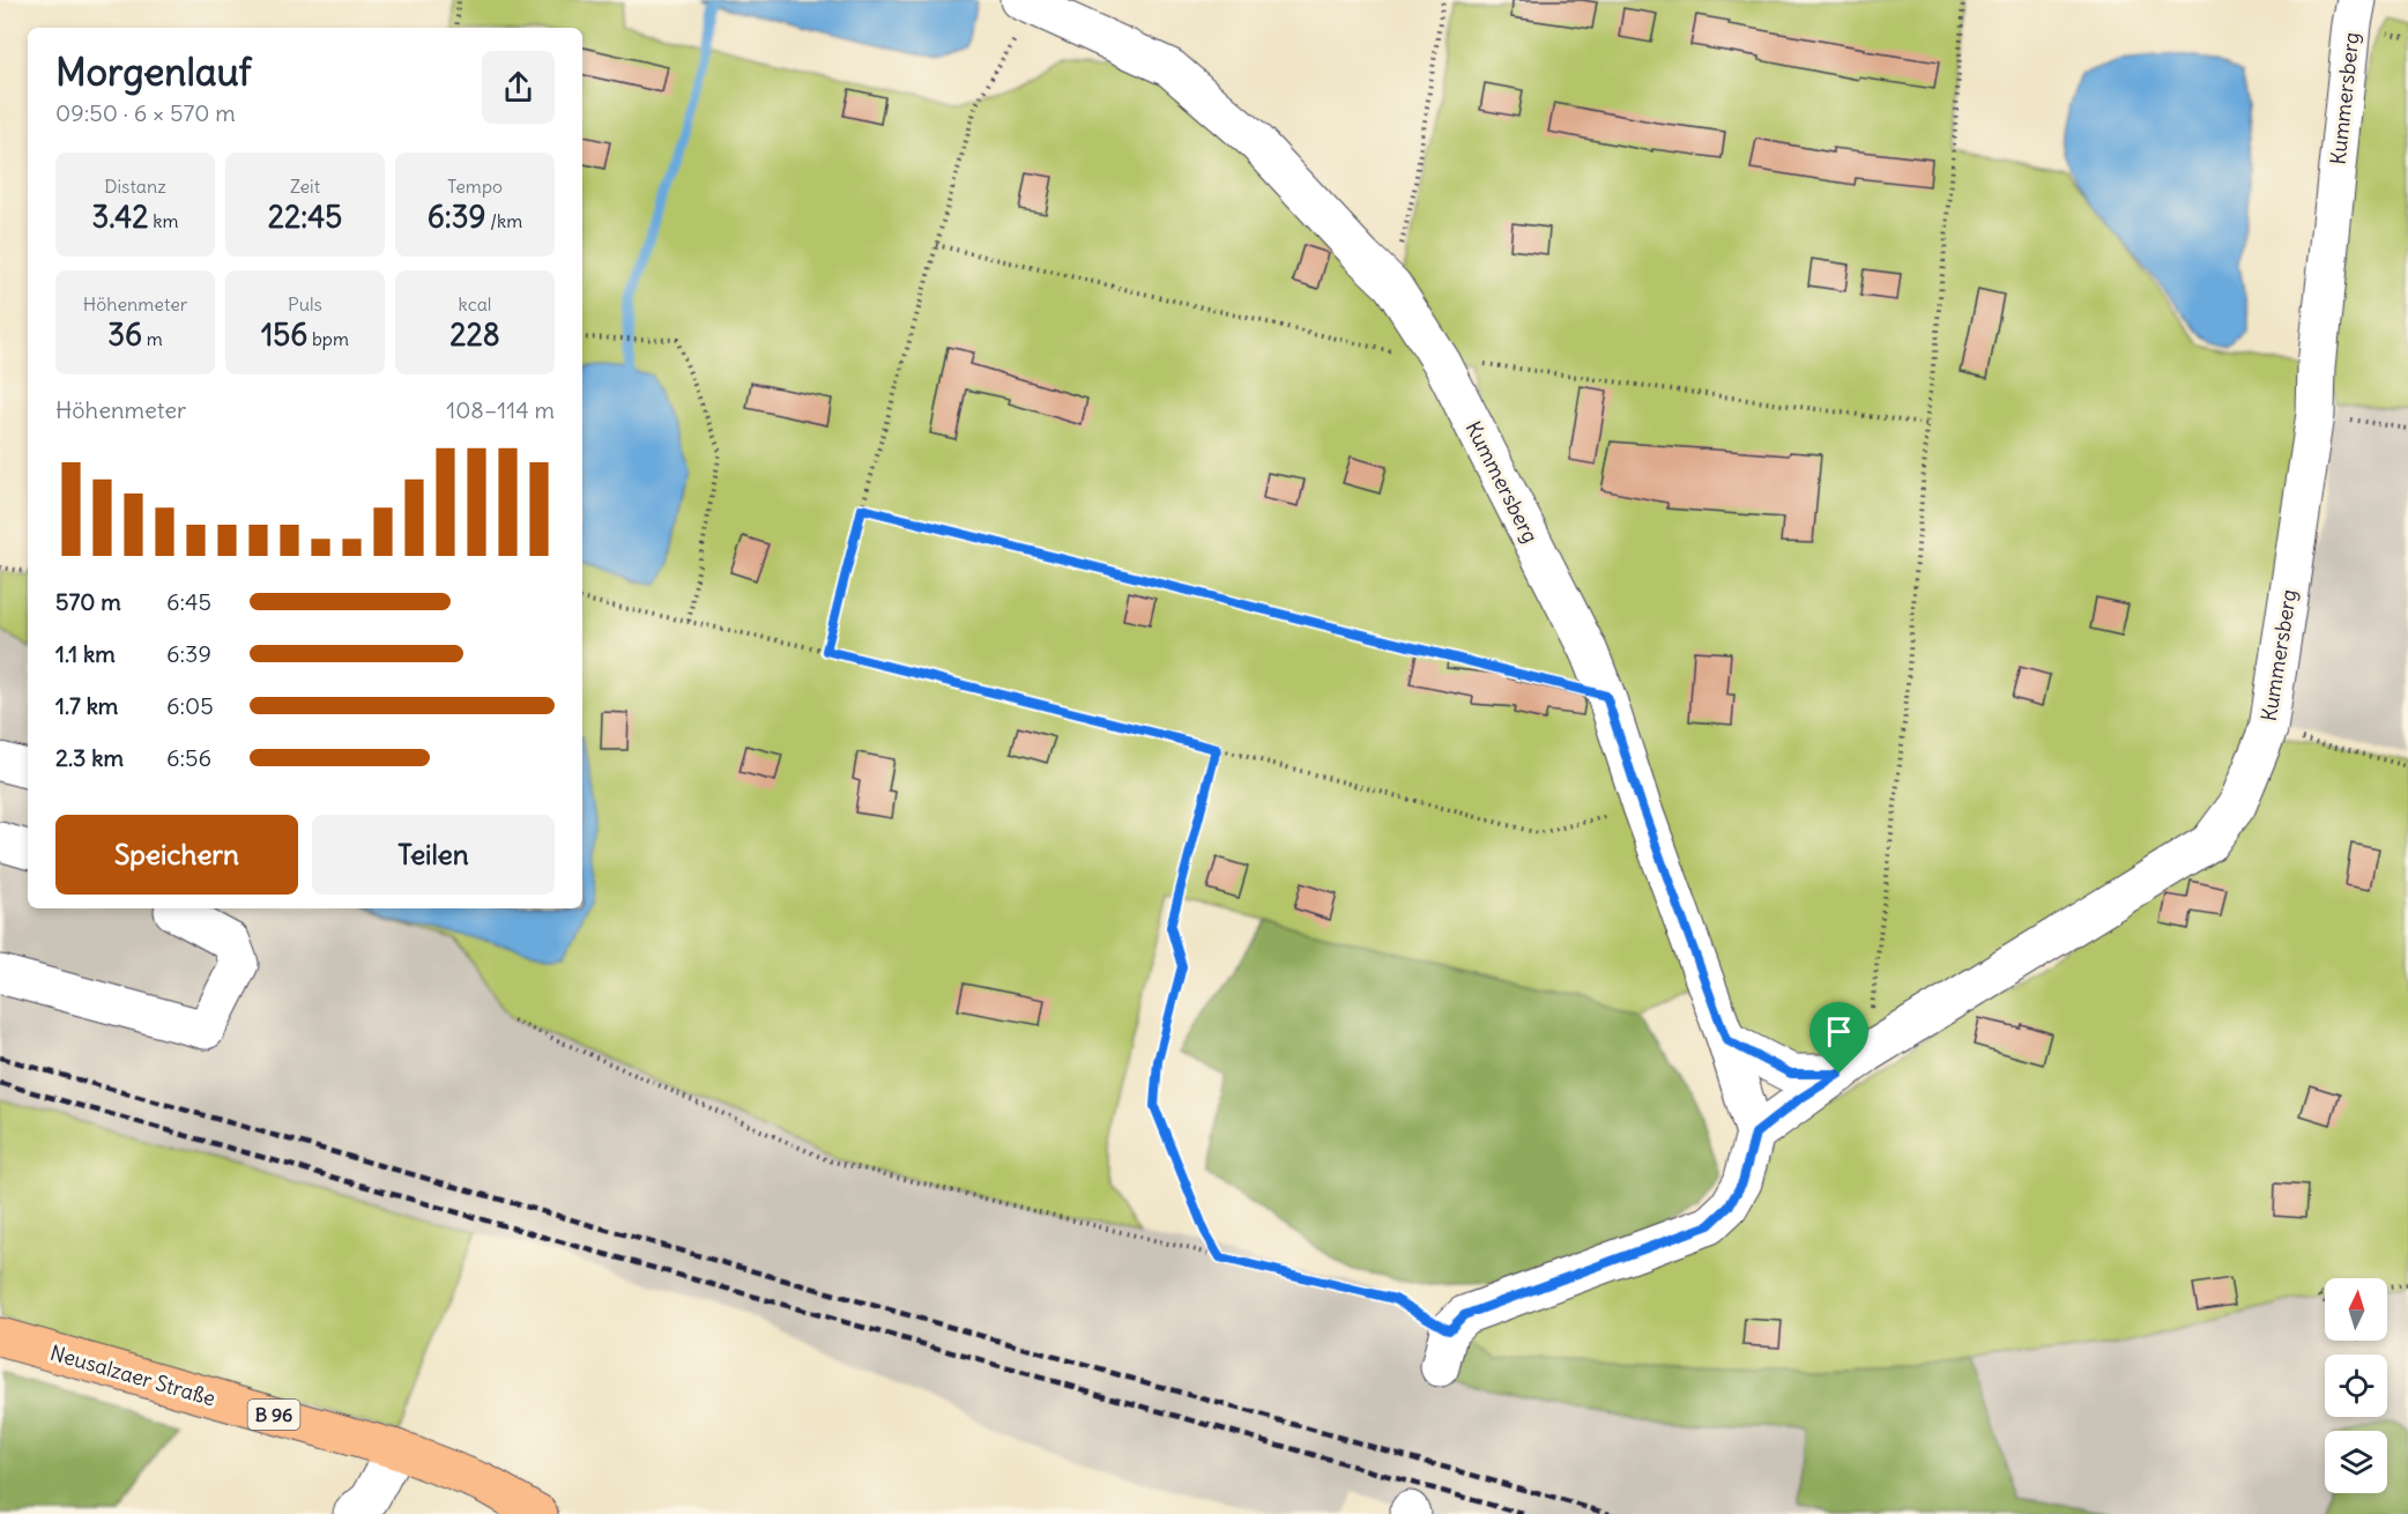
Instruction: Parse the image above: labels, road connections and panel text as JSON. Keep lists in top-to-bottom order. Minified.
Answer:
{"streets":{"main road":["Neusalzaer Straße","B 96"],"lane":["Kummersberg"]},"north":"top","page":{"heading":["Morgenlauf","09:50 · 6 × 570 m"],"stats":[["Distanz","3.42 km"],["Zeit","22:45"],["Tempo","6:39 /km"],["Höhenmeter","36 m"],["Puls","156 bpm"],["kcal","228"]],"chart":["Höhenmeter","108–114 m"],"list":[{"name":"570 m","note":"6:45"},{"name":"1.1 km","note":"6:39"},{"name":"1.7 km","note":"6:05"},{"name":"2.3 km","note":"6:56"}],"buttons":["Speichern","Teilen"]}}
